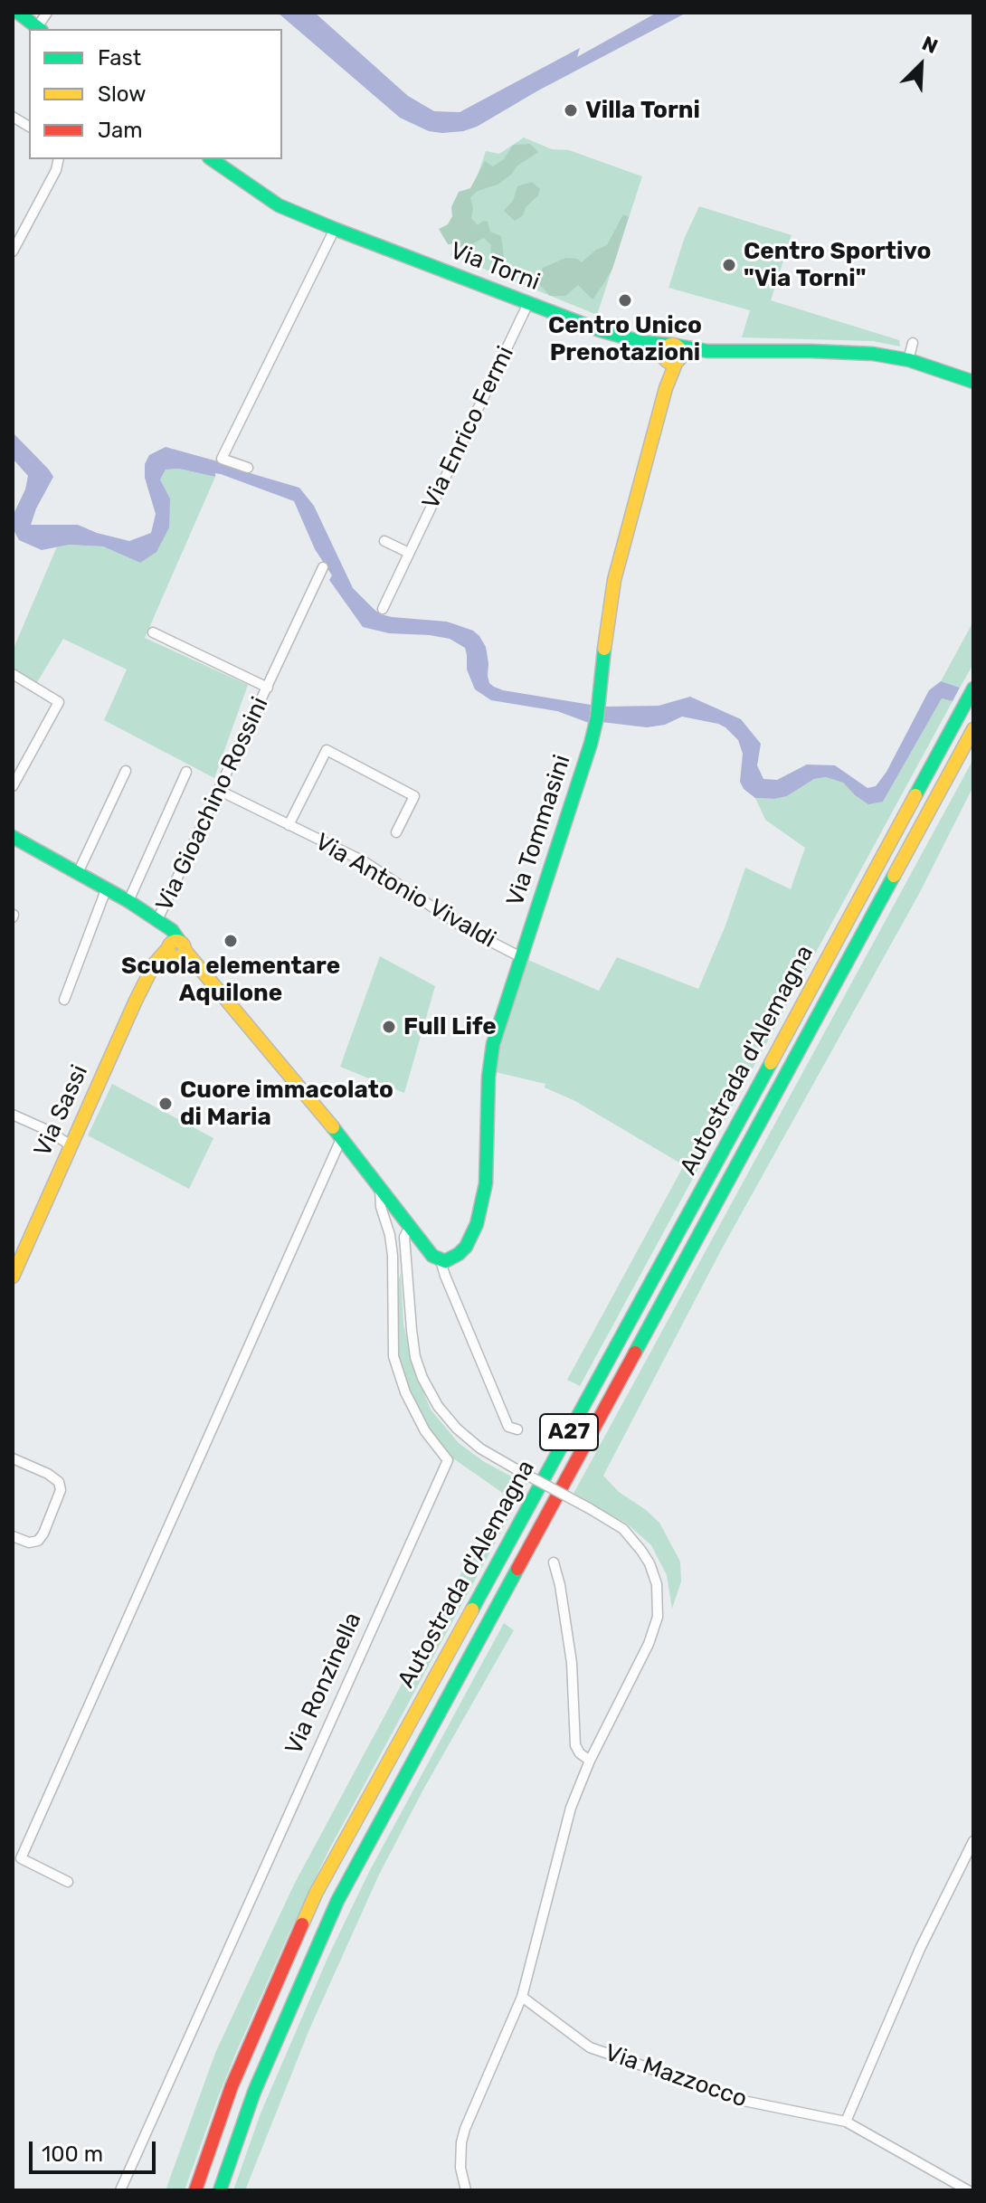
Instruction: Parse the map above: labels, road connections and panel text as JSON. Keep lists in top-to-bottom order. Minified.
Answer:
{"streets":{"main road":["Via Torni","Via Tommasini","Autostrada d'Alemagna","Via Sassi","A27"],"street":["Via Enrico Fermi","Via Gioachino Rossini","Via Antonio Vivaldi","Via Ronzinella","Via Mazzocco"]},"crossings":[["Via Torni","Via Enrico Fermi"],["Via Torni","Via Tommasini"],["Via Gioachino Rossini","Via Antonio Vivaldi"],["Via Tommasini","Via Antonio Vivaldi"]],"places":["Villa Torni","Centro Sportivo \"Via Torni\"","Centro Unico Prenotazioni","Scuola elementare Aquilone","Full Life","Cuore immacolato di Maria"],"legend":["Fast","Slow","Jam"],"scale_bar":"100 m","north":"top right"}
